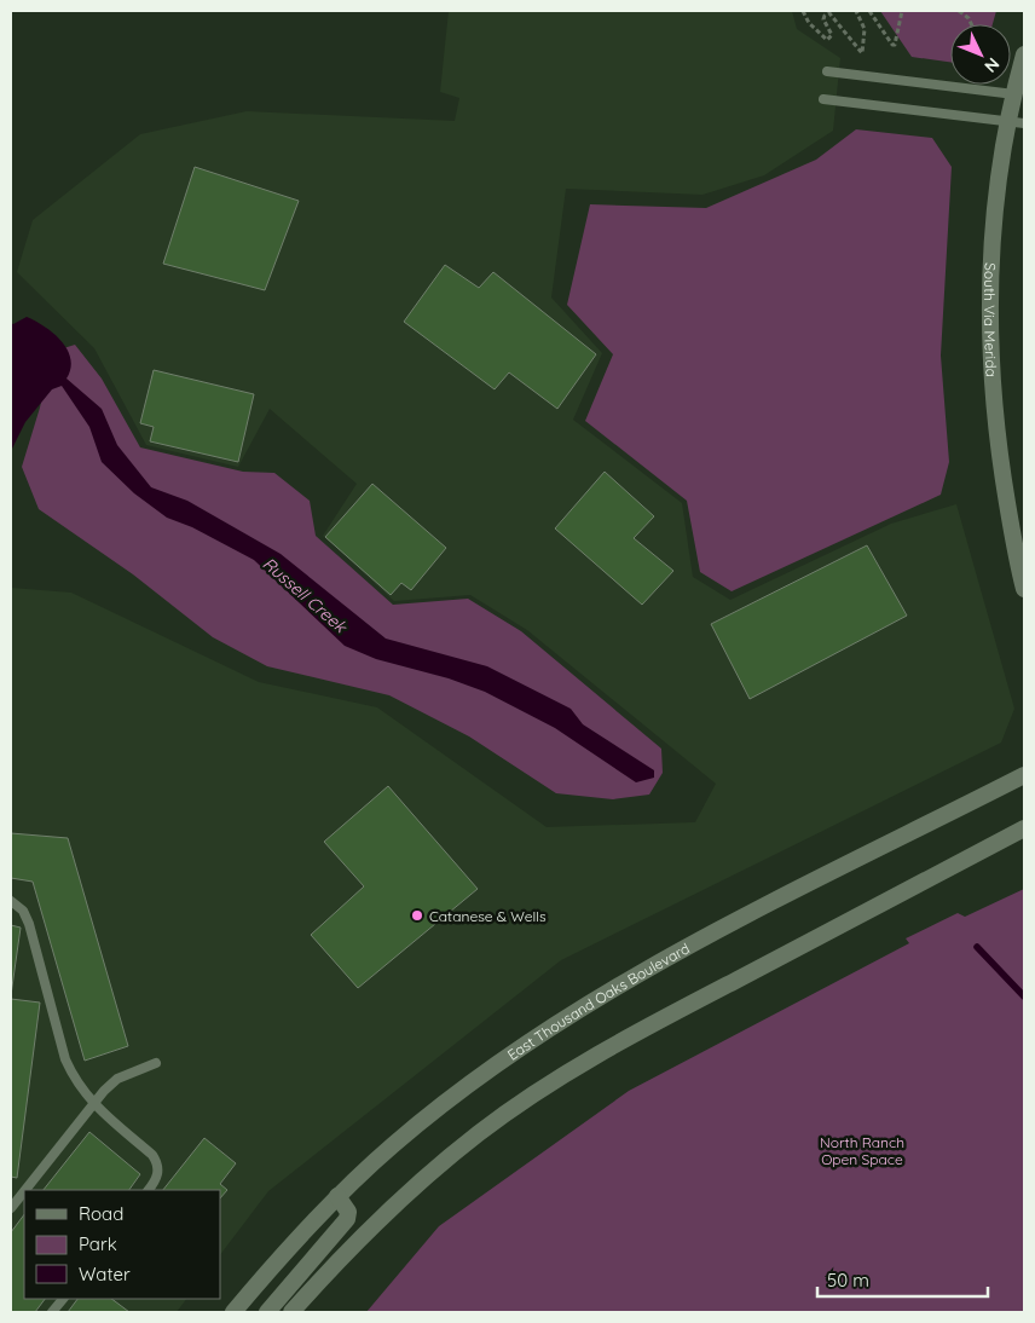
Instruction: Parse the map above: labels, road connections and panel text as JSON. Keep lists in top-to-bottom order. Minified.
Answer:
{"streets":{"main road":["South Via Merida","East Thousand Oaks Boulevard"]},"water":["Russell Creek"],"parks":["North Ranch Open Space"],"places":["Catanese & Wells"],"legend":["Road","Park","Water"],"scale_bar":"50 m","north":"bottom right"}
